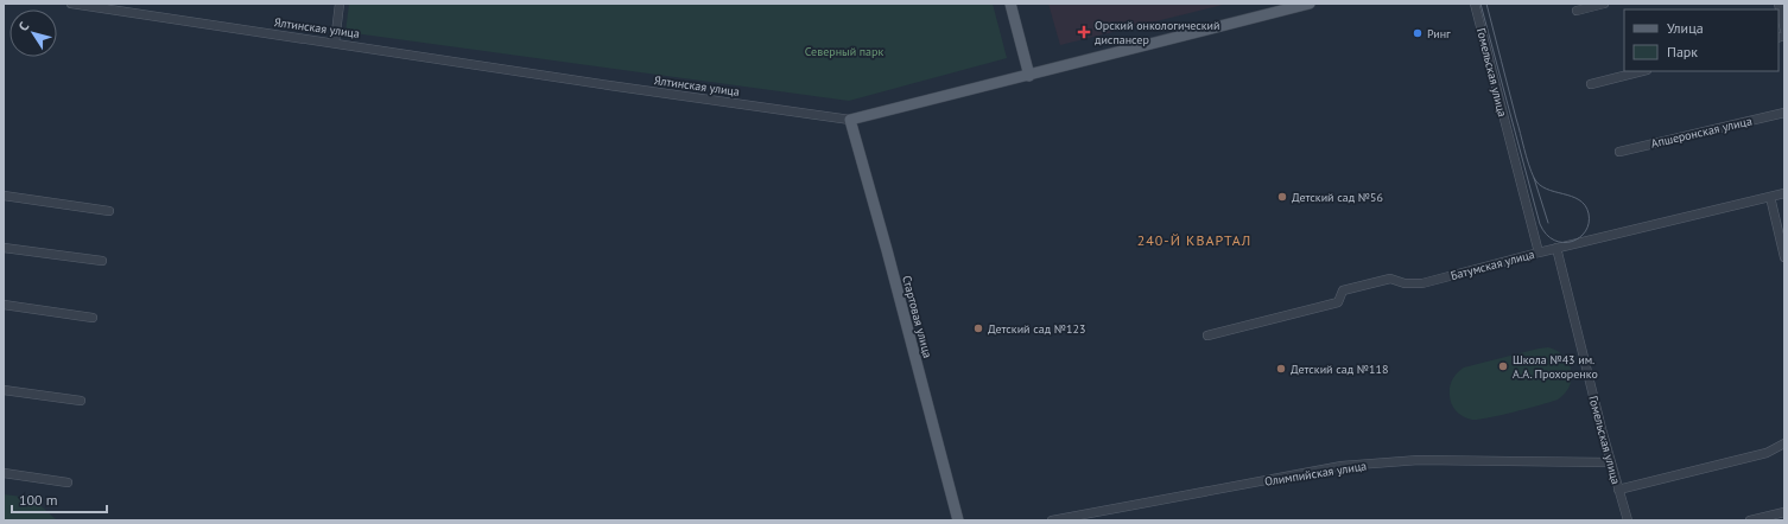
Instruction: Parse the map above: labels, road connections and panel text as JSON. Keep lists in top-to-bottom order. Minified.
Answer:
{"streets":{"main road":["Ялтинская улица","Стартовая улица"],"street":["Гомельская улица","Апшеронская улица","Батумская улица","Олимпийская улица"]},"crossings":[["Ялтинская улица","Стартовая улица"],["Гомельская улица","Батумская улица"],["Гомельская улица","Олимпийская улица"]],"districts":["240-Й КВАРТАЛ"],"parks":["Северный парк"],"places":{"health":["Орский онкологический диспансер"],"other":["Ринг","Детский сад №56","Детский сад №123","Школа №43 им. А.А. Прохоренко","Детский сад №118"]},"legend":["Улица","Парк"],"scale_bar":"100 m","north":"top left"}
